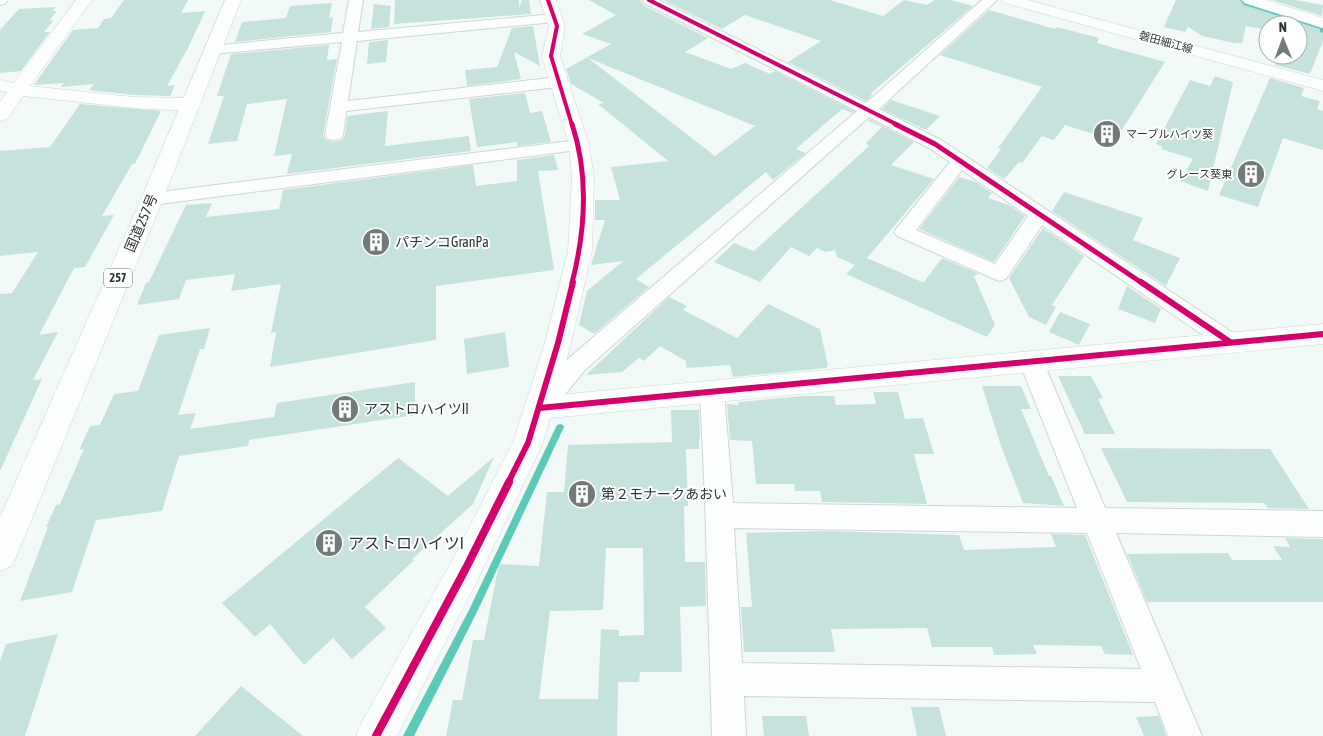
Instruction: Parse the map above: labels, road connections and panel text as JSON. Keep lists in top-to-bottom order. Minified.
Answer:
{"streets":{"main road":["磐田細江線","国道257号","257"]},"places":{"building":["マーブルハイツ葵","グレース葵東","パチンコGranPa","アストロハイツII","第２モナークあおい","アストロハイツI"]},"north":"top"}
